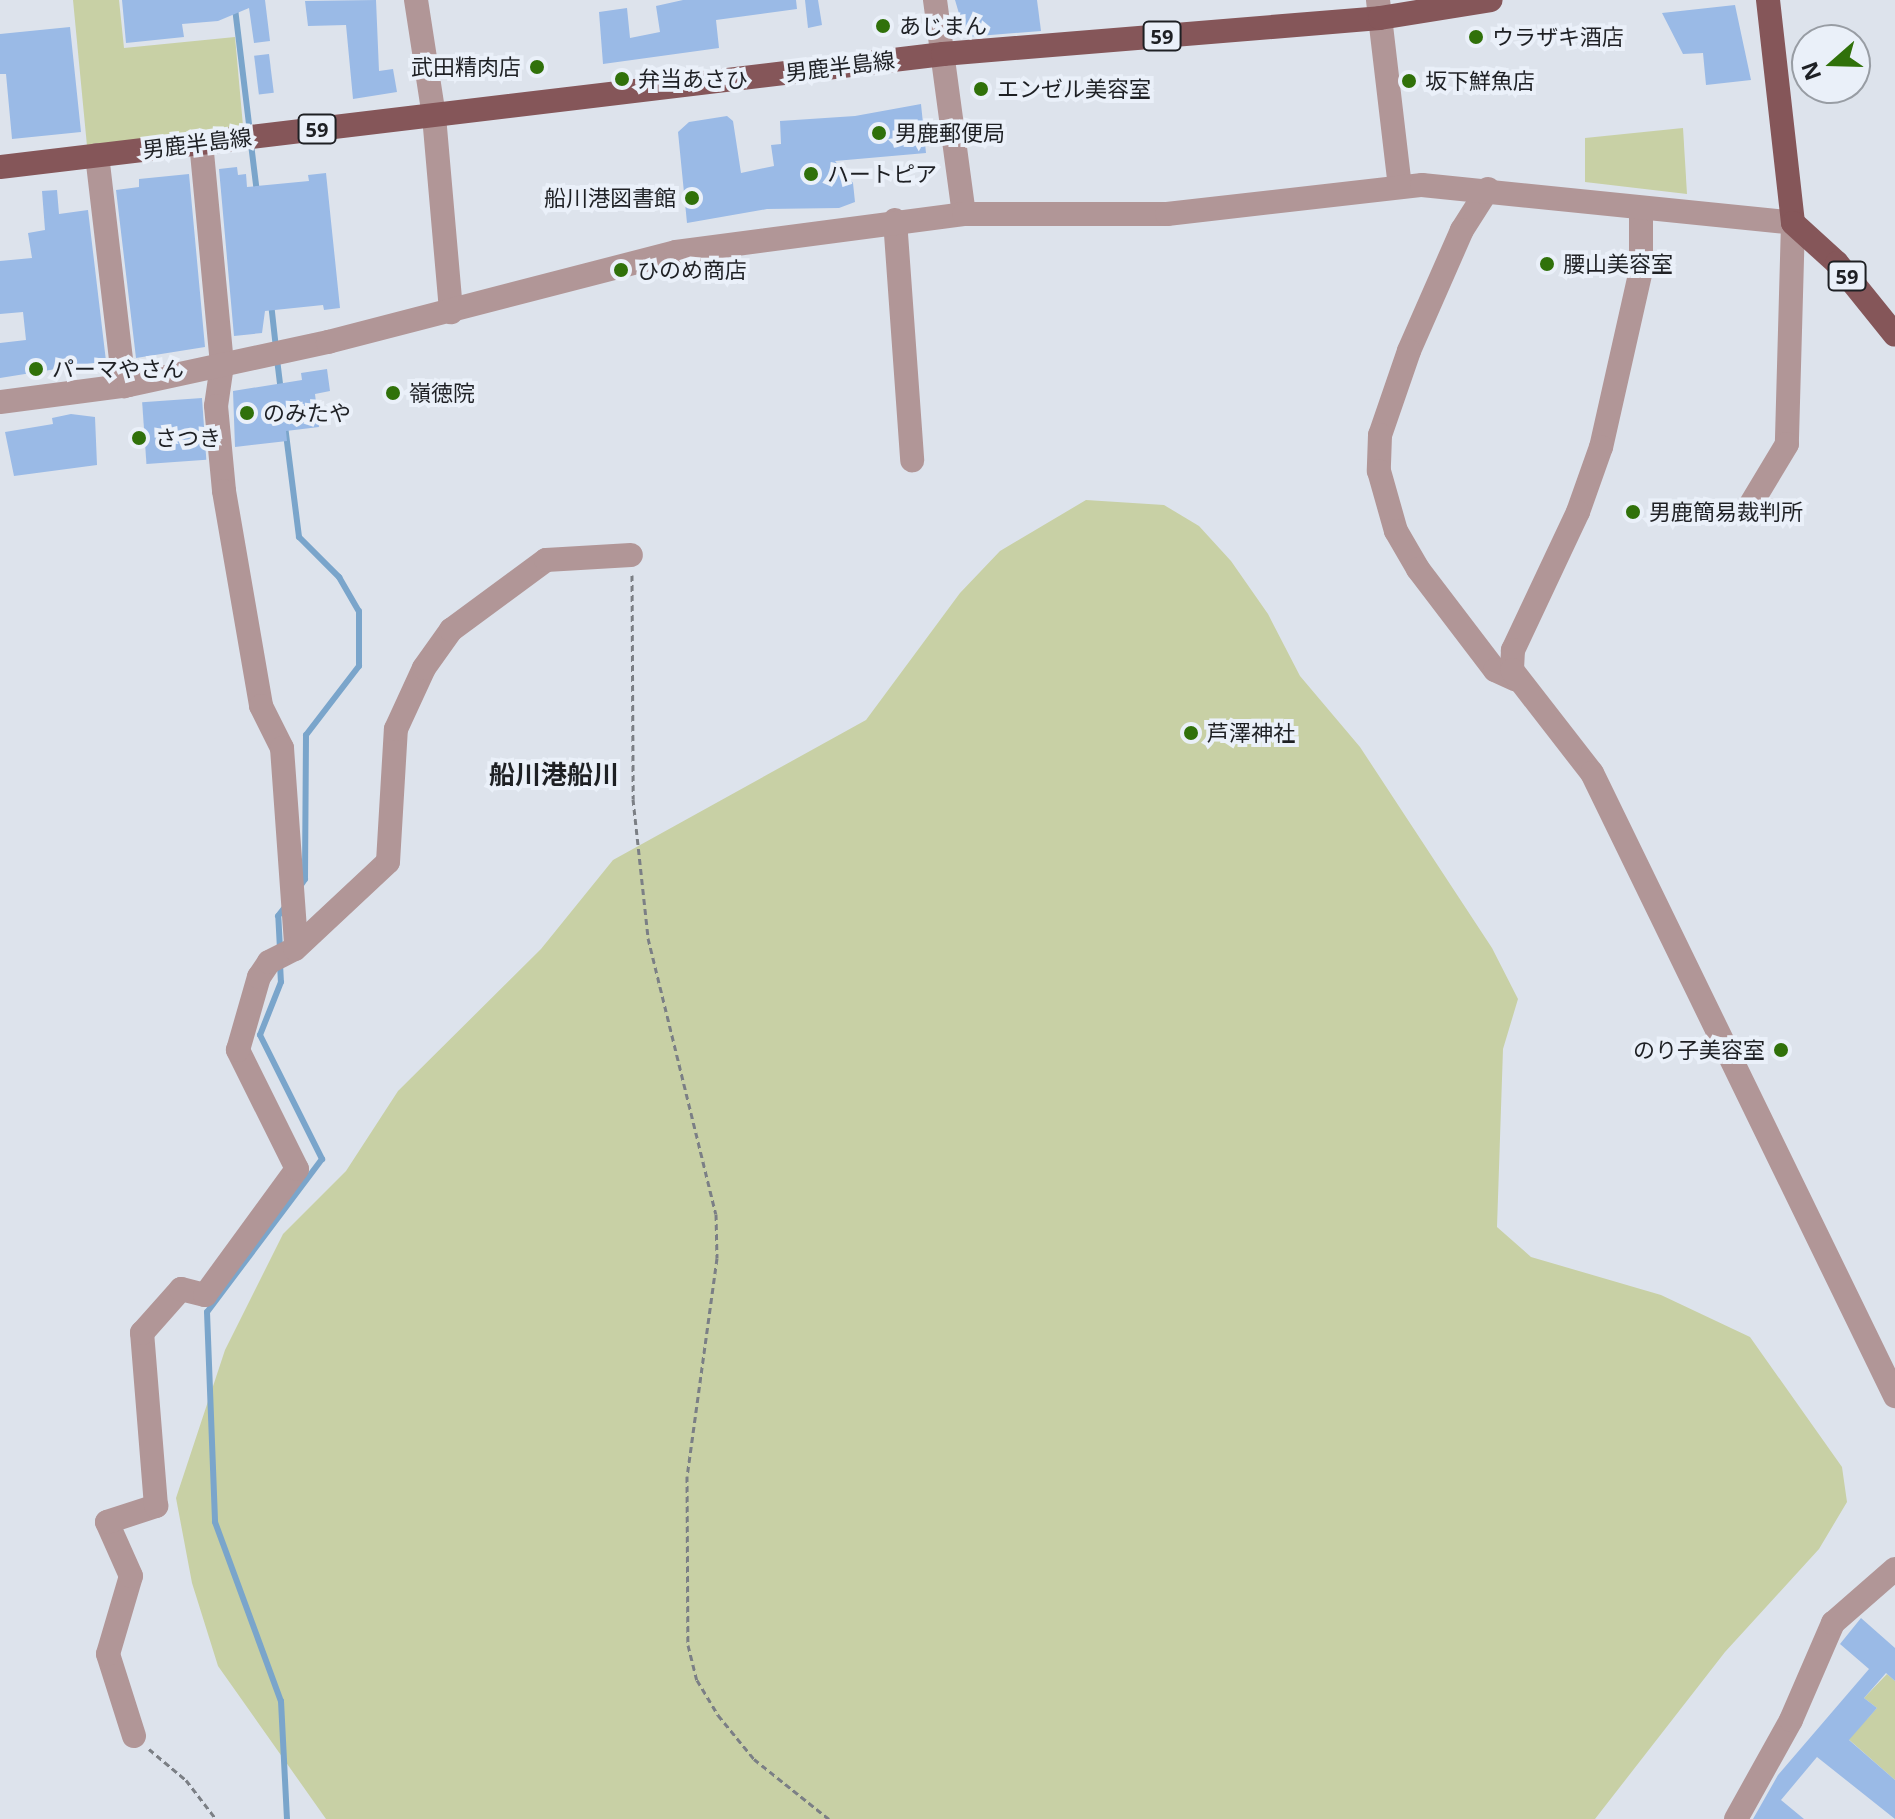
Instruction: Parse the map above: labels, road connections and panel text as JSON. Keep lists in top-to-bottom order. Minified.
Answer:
{"streets":{"main road":["59","男鹿半島線"]},"districts":["船川港船川"],"places":["あじまん","ウラザキ酒店","武田精肉店","弁当あさひ","坂下鮮魚店","エンゼル美容室","男鹿郵便局","ハートピア","船川港図書館","腰山美容室","ひのめ商店","パーマやさん","嶺徳院","のみたや","さつき","男鹿簡易裁判所","芦澤神社","のり子美容室"],"north":"left"}
